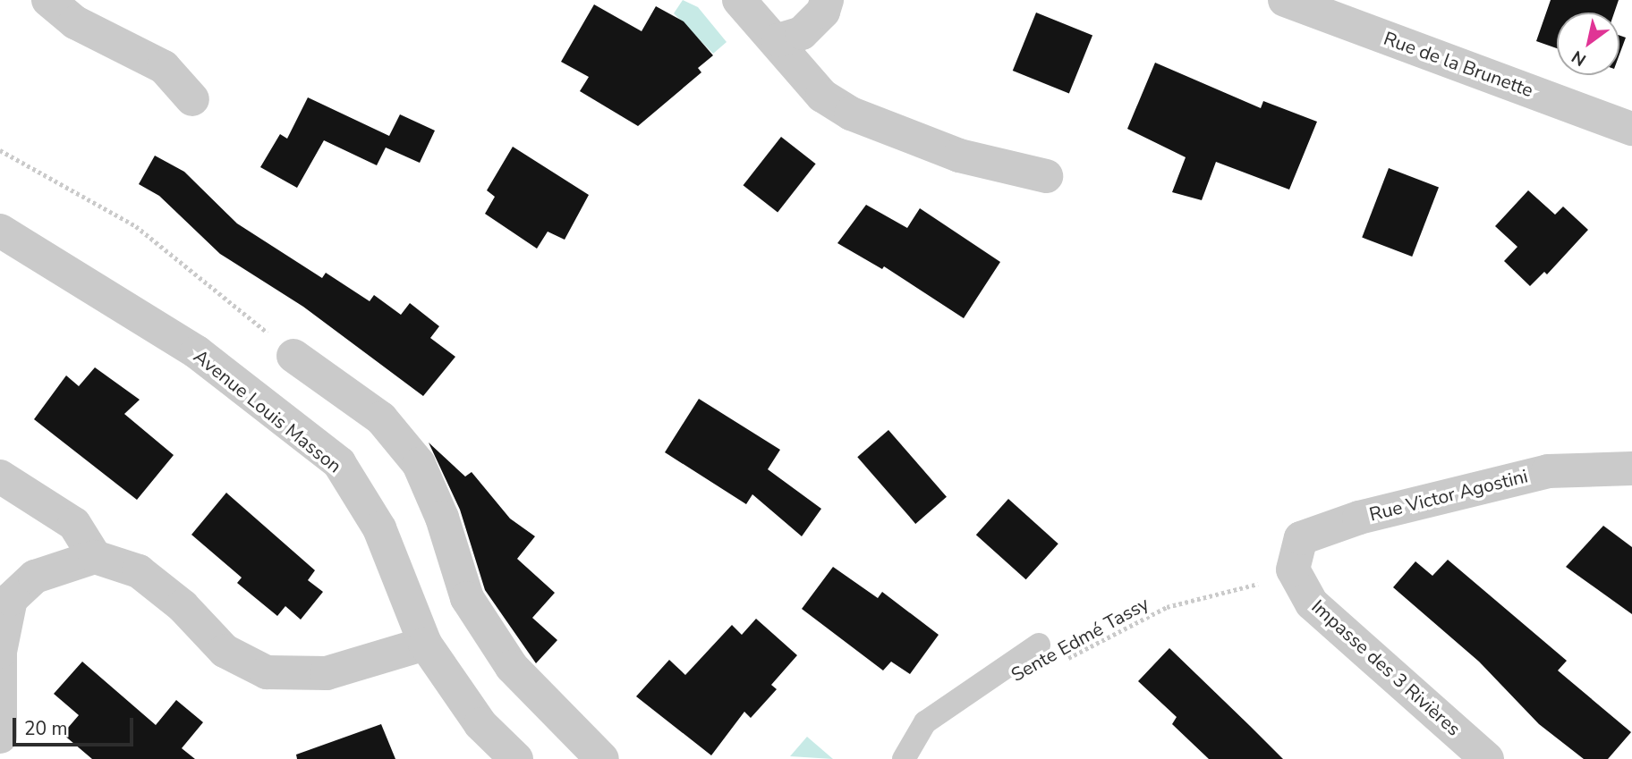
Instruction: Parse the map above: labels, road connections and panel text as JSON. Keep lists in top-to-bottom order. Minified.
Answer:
{"streets":{"street":["Rue de la Brunette","Avenue Louis Masson","Rue Victor Agostini","Impasse des 3 Rivières"],"path":["Sente Edmé Tassy"]},"crossings":[["Rue Victor Agostini","Sente Edmé Tassy"],["Rue Victor Agostini","Impasse des 3 Rivières"],["Sente Edmé Tassy","Impasse des 3 Rivières"]],"scale_bar":"20 m","north":"bottom left"}
